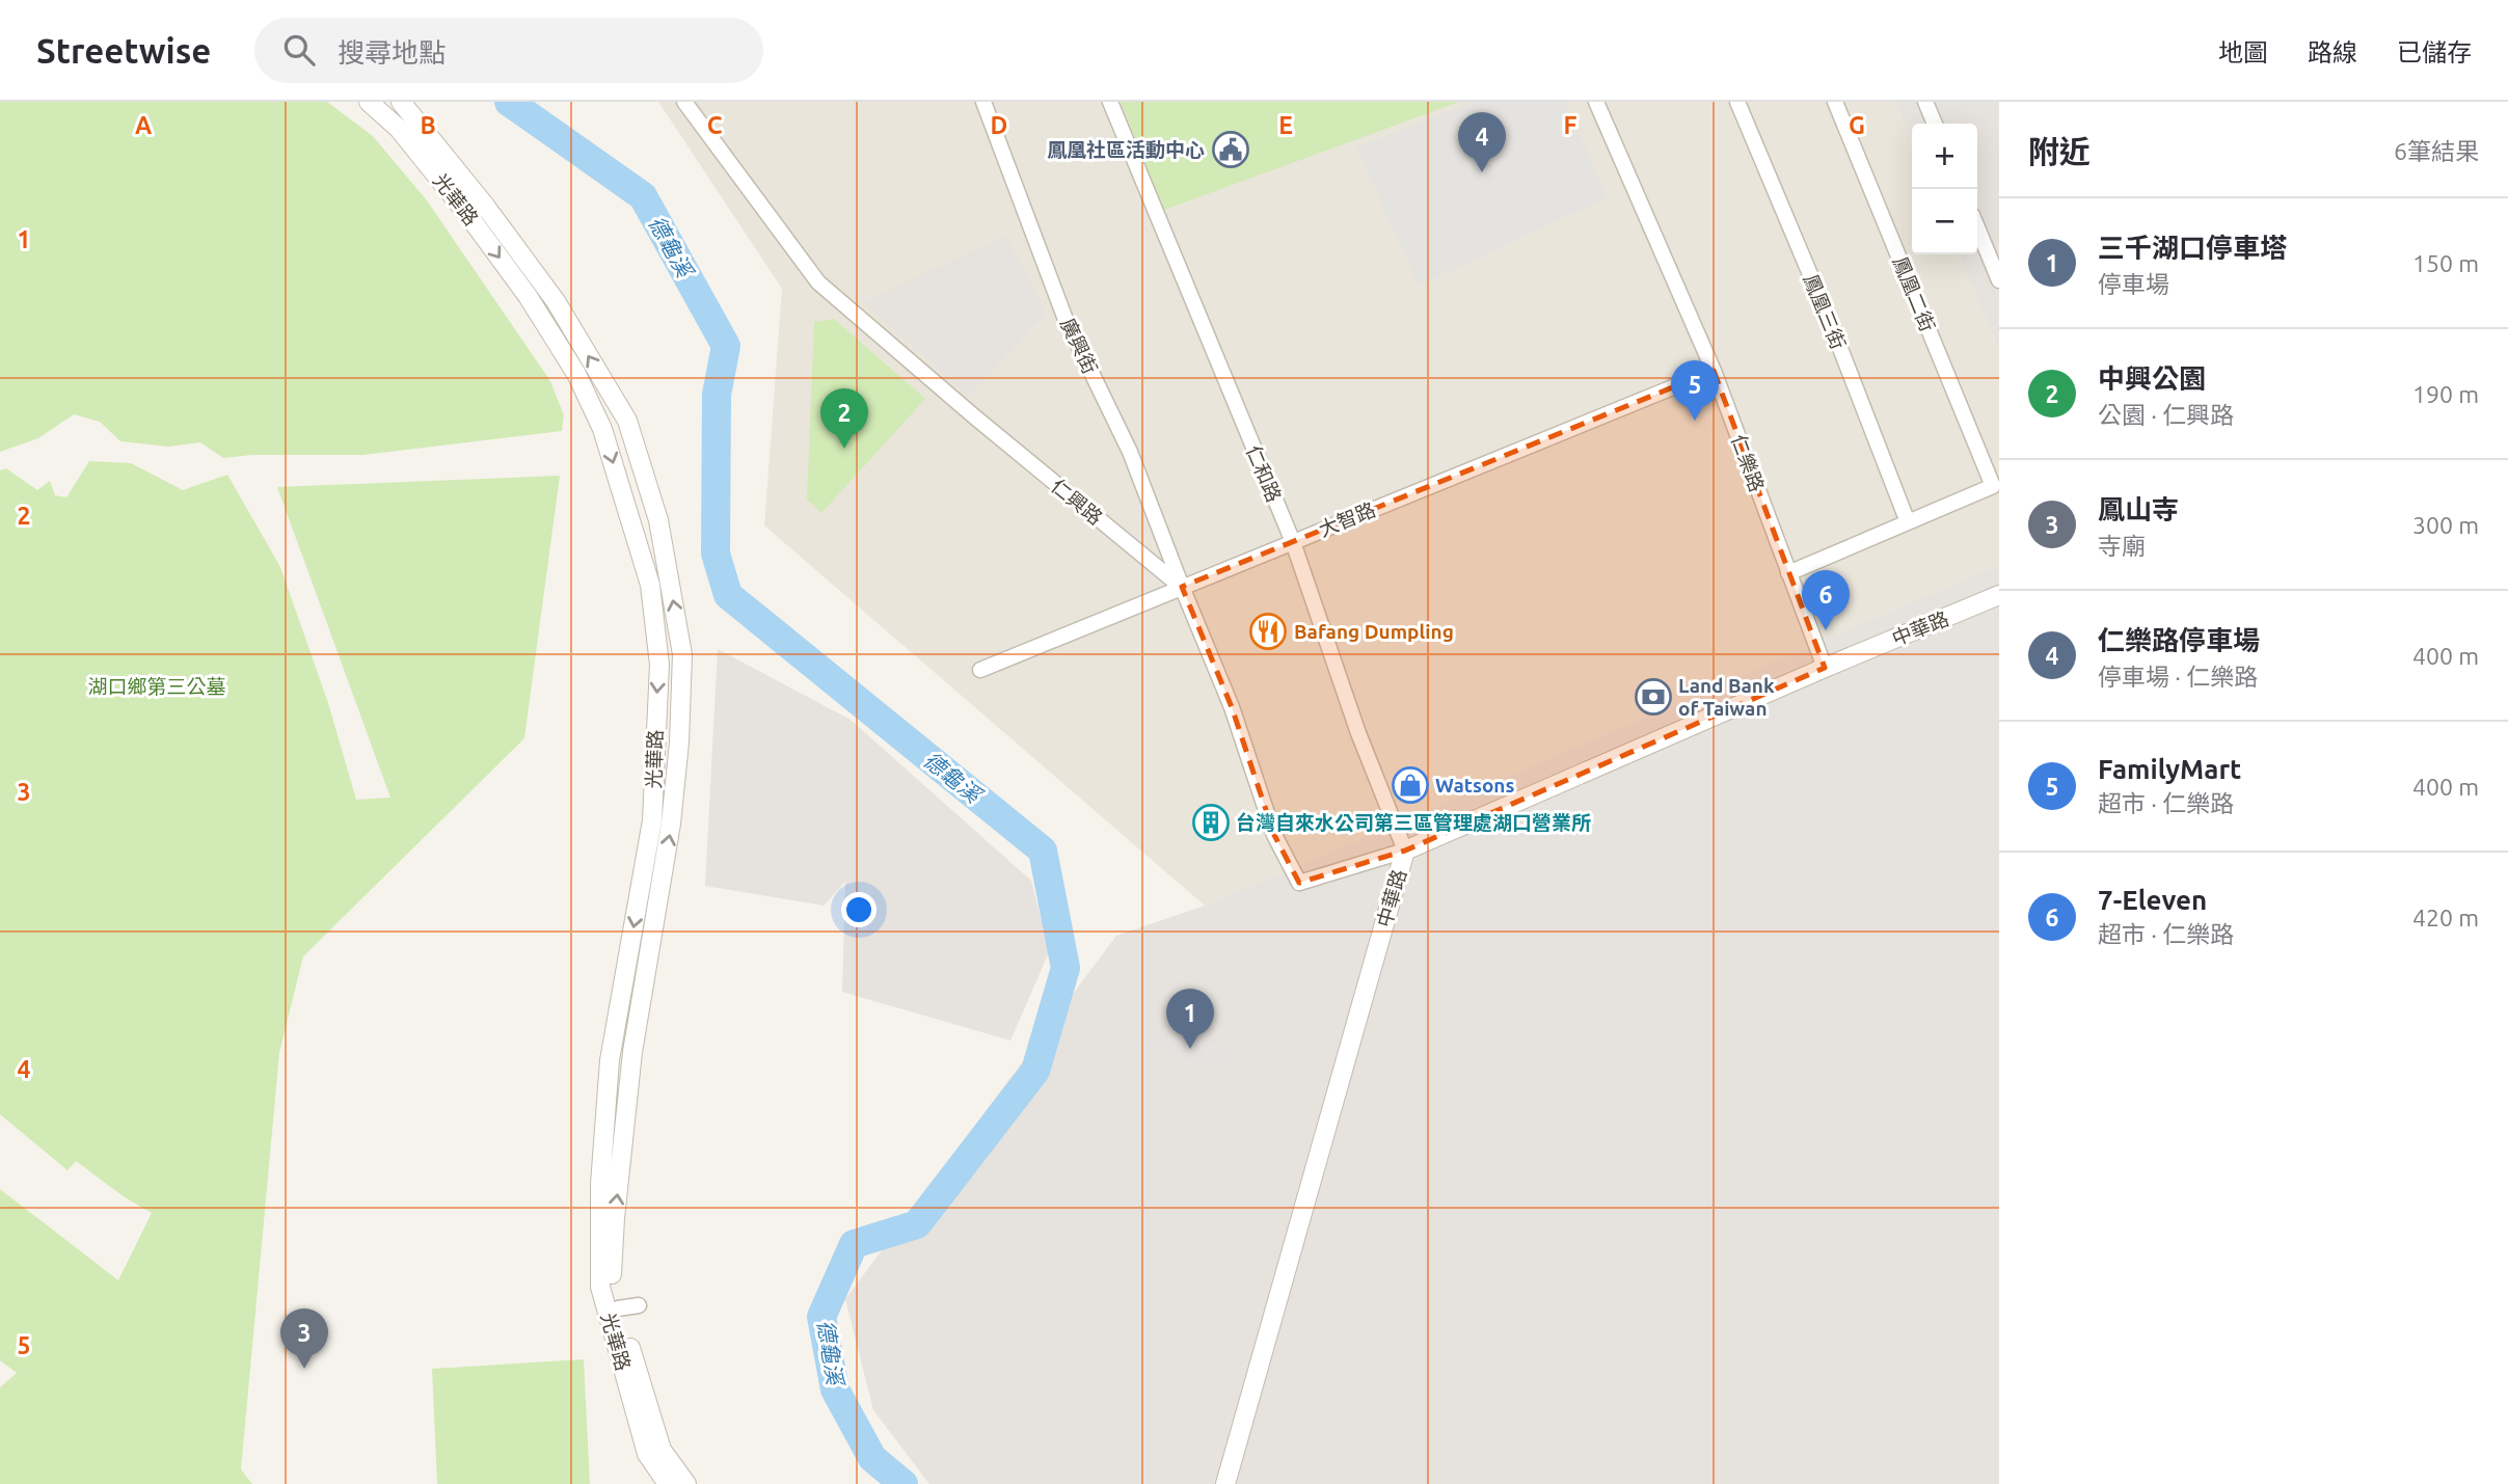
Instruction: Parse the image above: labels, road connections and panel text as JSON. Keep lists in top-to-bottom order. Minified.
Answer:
{"streets":{"street":["光華路","鳳凰二街","鳳凰三街","廣興街","仁樂路","仁和路","仁興路","大智路","中華路"]},"crossings":[["鳳凰二街","鳳凰三街"],["廣興街","仁興路"],["廣興街","大智路"],["仁樂路","大智路"],["仁樂路","中華路"],["仁和路","仁興路"],["仁和路","大智路"],["仁和路","中華路"],["仁興路","大智路"],["仁興路","中華路"]],"water":["德龜溪"],"parks":["湖口鄉第三公墓"],"places":{"public building":["鳳凰社區活動中心"],"restaurant":["Bafang Dumpling"],"bank":["Land Bank of Taiwan"],"shop":["Watsons"],"building":["台灣自來水公司第三區管理處湖口營業所"]},"page":{"header":"Streetwise","search":"搜尋地點","nav":["地圖","路線","已儲存"],"heading":["附近","6筆結果"],"pins":["4","5","2","6","1","3"],"map_buttons":["+","−"],"list":[{"mark":"1","name":"三千湖口停車塔","note":"停車場","value":"150 m"},{"mark":"2","name":"中興公園","note":"公園 · 仁興路","value":"190 m"},{"mark":"3","name":"鳳山寺","note":"寺廟","value":"300 m"},{"mark":"4","name":"仁樂路停車場","note":"停車場 · 仁樂路","value":"400 m"},{"mark":"5","name":"FamilyMart","note":"超市 · 仁樂路","value":"400 m"},{"mark":"6","name":"7-Eleven","note":"超市 · 仁樂路","value":"420 m"}]},"grid":{"columns":["A","B","C","D","E","F","G"],"rows":["1","2","3","4","5"]}}
